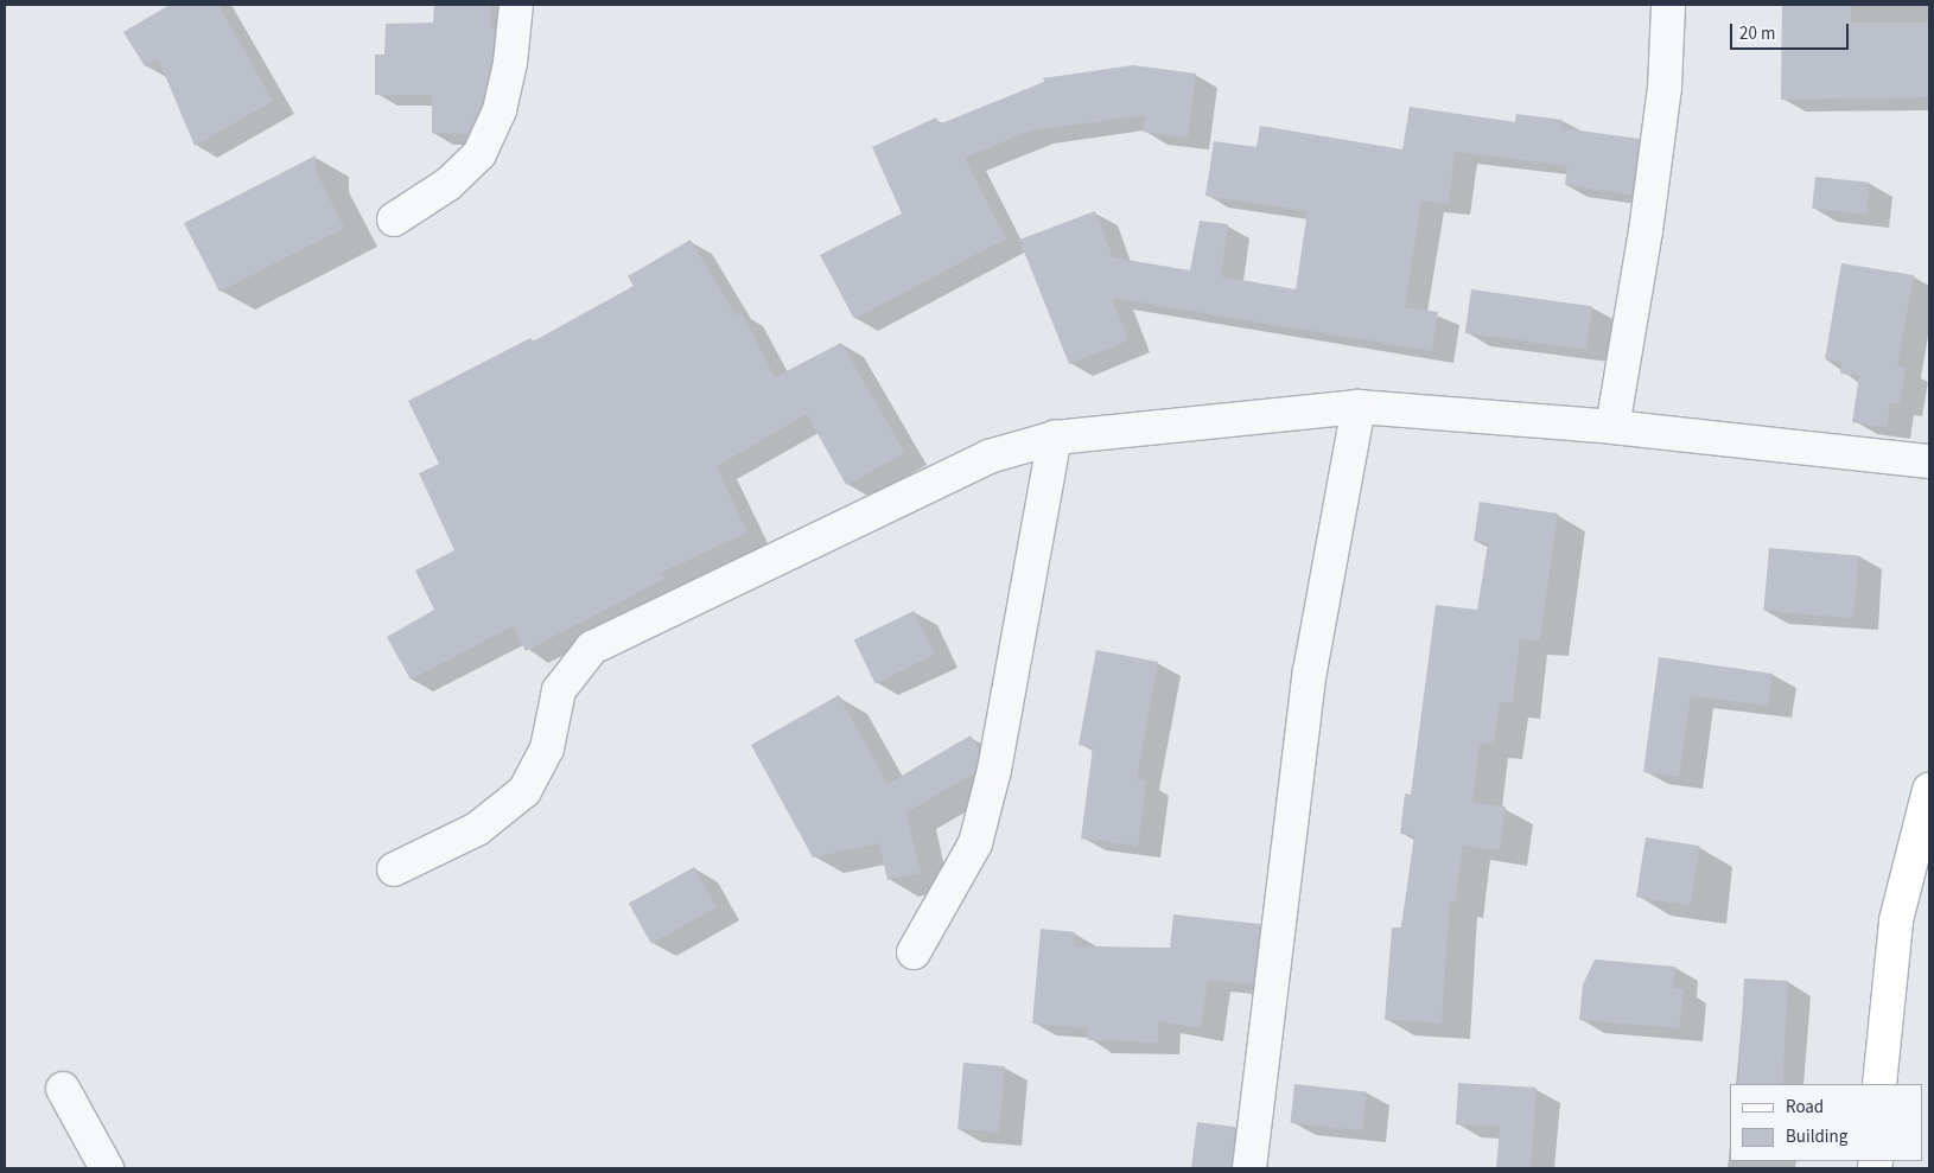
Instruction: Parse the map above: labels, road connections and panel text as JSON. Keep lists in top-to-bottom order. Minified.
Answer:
{"legend":["Road","Building"],"scale_bar":"20 m"}
